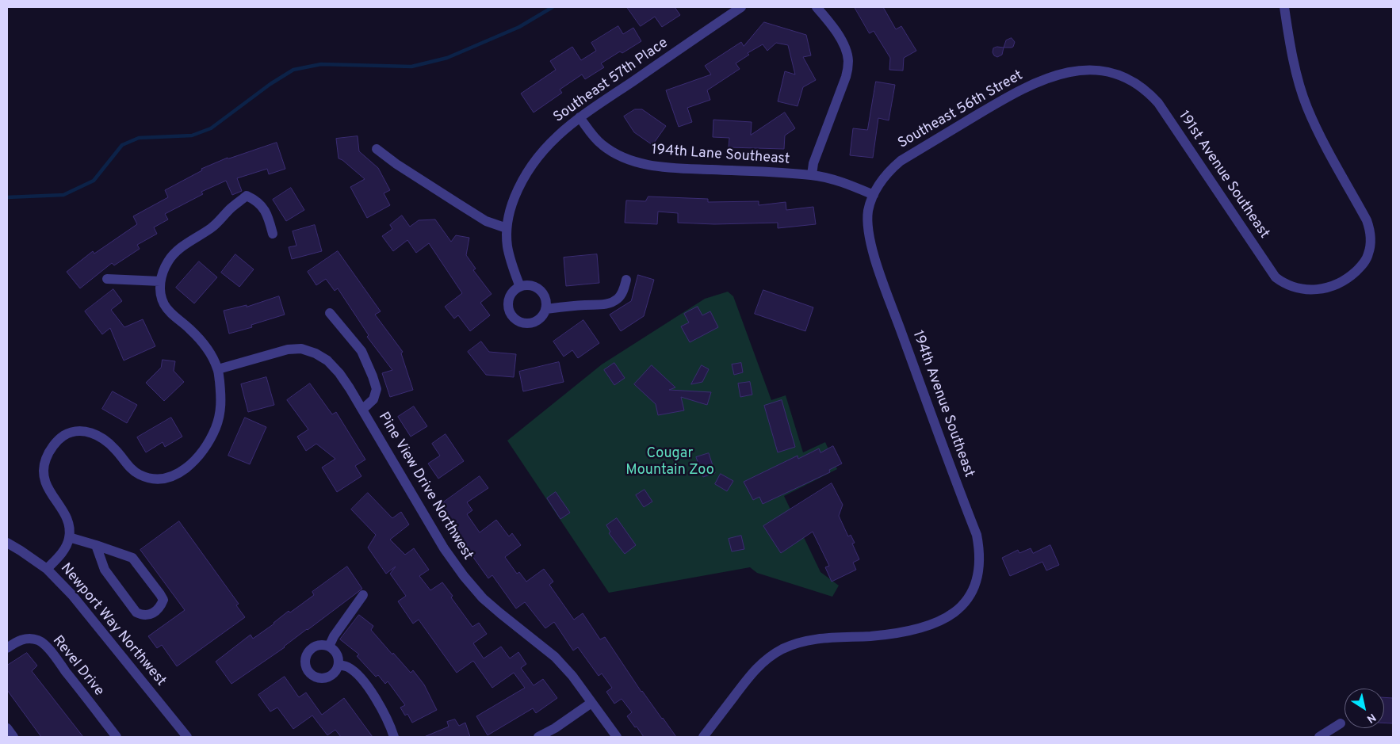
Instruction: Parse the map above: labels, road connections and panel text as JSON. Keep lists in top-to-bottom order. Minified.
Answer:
{"streets":{"street":["Southeast 57th Place","Southeast 56th Street","194th Lane Southeast","191st Avenue Southeast","194th Avenue Southeast","Pine View Drive Northwest","Newport Way Northwest","Revel Drive"]},"crossings":[["Southeast 57th Place","194th Lane Southeast"],["Southeast 56th Street","194th Lane Southeast"],["Southeast 56th Street","191st Avenue Southeast"],["Southeast 56th Street","194th Avenue Southeast"],["194th Lane Southeast","194th Avenue Southeast"]],"parks":["Cougar Mountain Zoo"],"north":"bottom right"}
